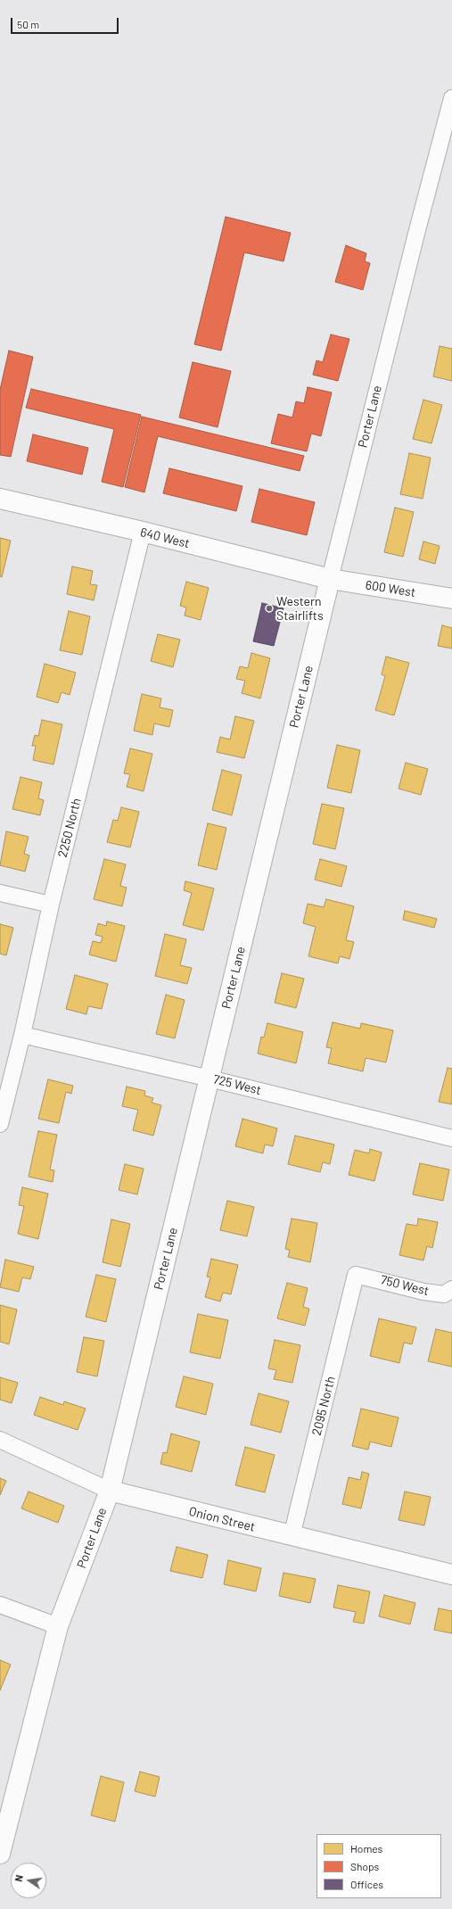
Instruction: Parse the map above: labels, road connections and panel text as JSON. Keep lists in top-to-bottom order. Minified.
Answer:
{"streets":{"street":["Porter Lane","640 West","600 West","2250 North","725 West","750 West","2095 North","Onion Street"]},"crossings":[["Porter Lane","640 West"],["Porter Lane","600 West"],["Porter Lane","725 West"],["Porter Lane","Onion Street"],["640 West","600 West"],["640 West","2250 North"],["2250 North","725 West"],["750 West","2095 North"],["2095 North","Onion Street"]],"places":["Western Stairlifts"],"legend":["Homes","Shops","Offices"],"scale_bar":"50 m","north":"left"}
